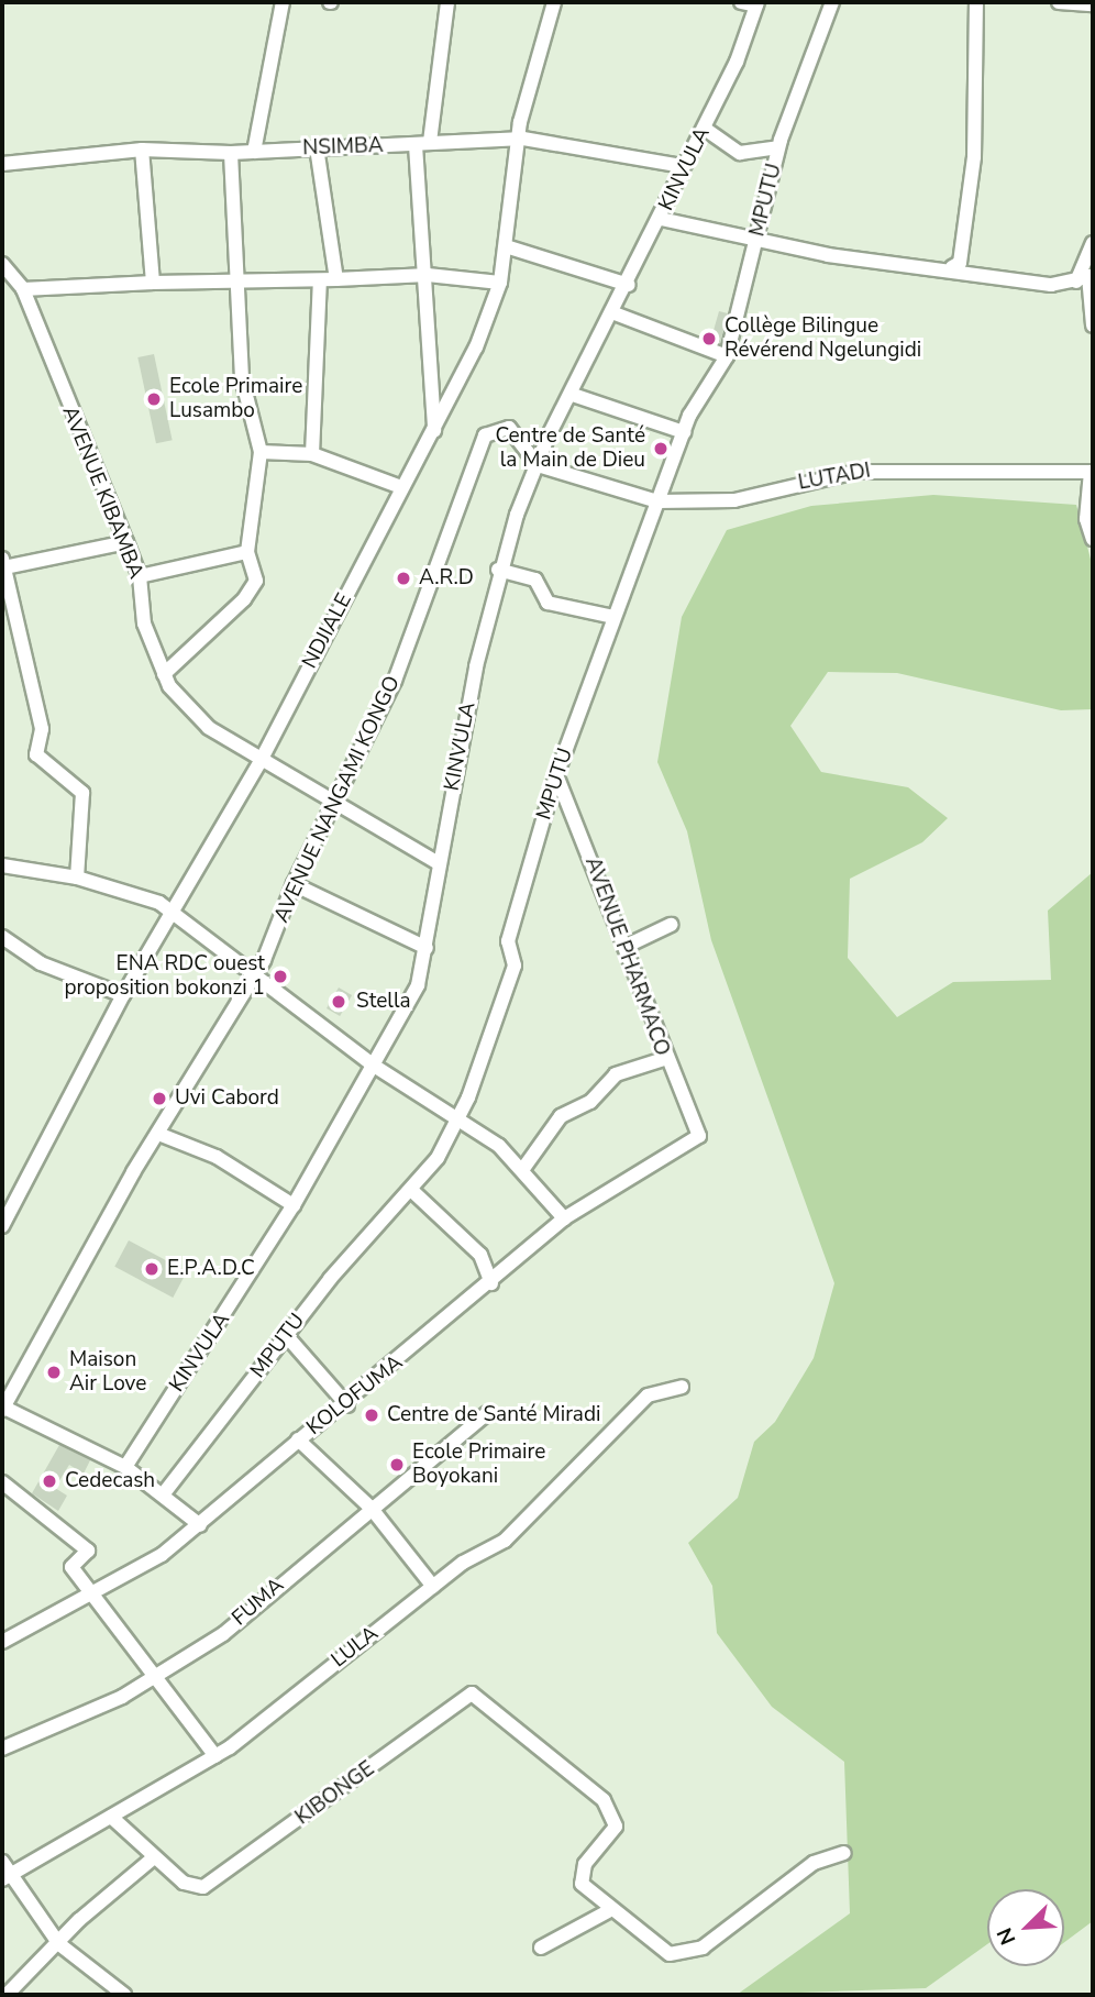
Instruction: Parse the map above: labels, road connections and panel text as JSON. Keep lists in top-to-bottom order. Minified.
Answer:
{"streets":{"street":["NSIMBA","KINVULA","MPUTU","LUTADI","AVENUE KIBAMBA","NDJIALE","AVENUE NANGAMI KONGO","AVENUE PHARMACO","KOLOFUMA","FUMA","LULA","KIBONGE"]},"crossings":[["NSIMBA","KINVULA"],["NSIMBA","NDJIALE"],["KINVULA","LUTADI"],["KINVULA","AVENUE KIBAMBA"],["KINVULA","AVENUE NANGAMI KONGO"],["MPUTU","LUTADI"],["MPUTU","AVENUE PHARMACO"],["LUTADI","AVENUE NANGAMI KONGO"],["AVENUE KIBAMBA","NDJIALE"],["AVENUE KIBAMBA","AVENUE NANGAMI KONGO"],["AVENUE PHARMACO","KOLOFUMA"]],"places":["Collège Bilingue Révérend Ngelungidi","Ecole Primaire Lusambo","Centre de Santé la Main de Dieu","A.R.D","ENA RDC ouest proposition bokonzi 1","Stella","Uvi Cabord","E.P.A.D.C","Maison Air Love","Centre de Santé Miradi","Ecole Primaire Boyokani","Cedecash"],"north":"bottom left"}
